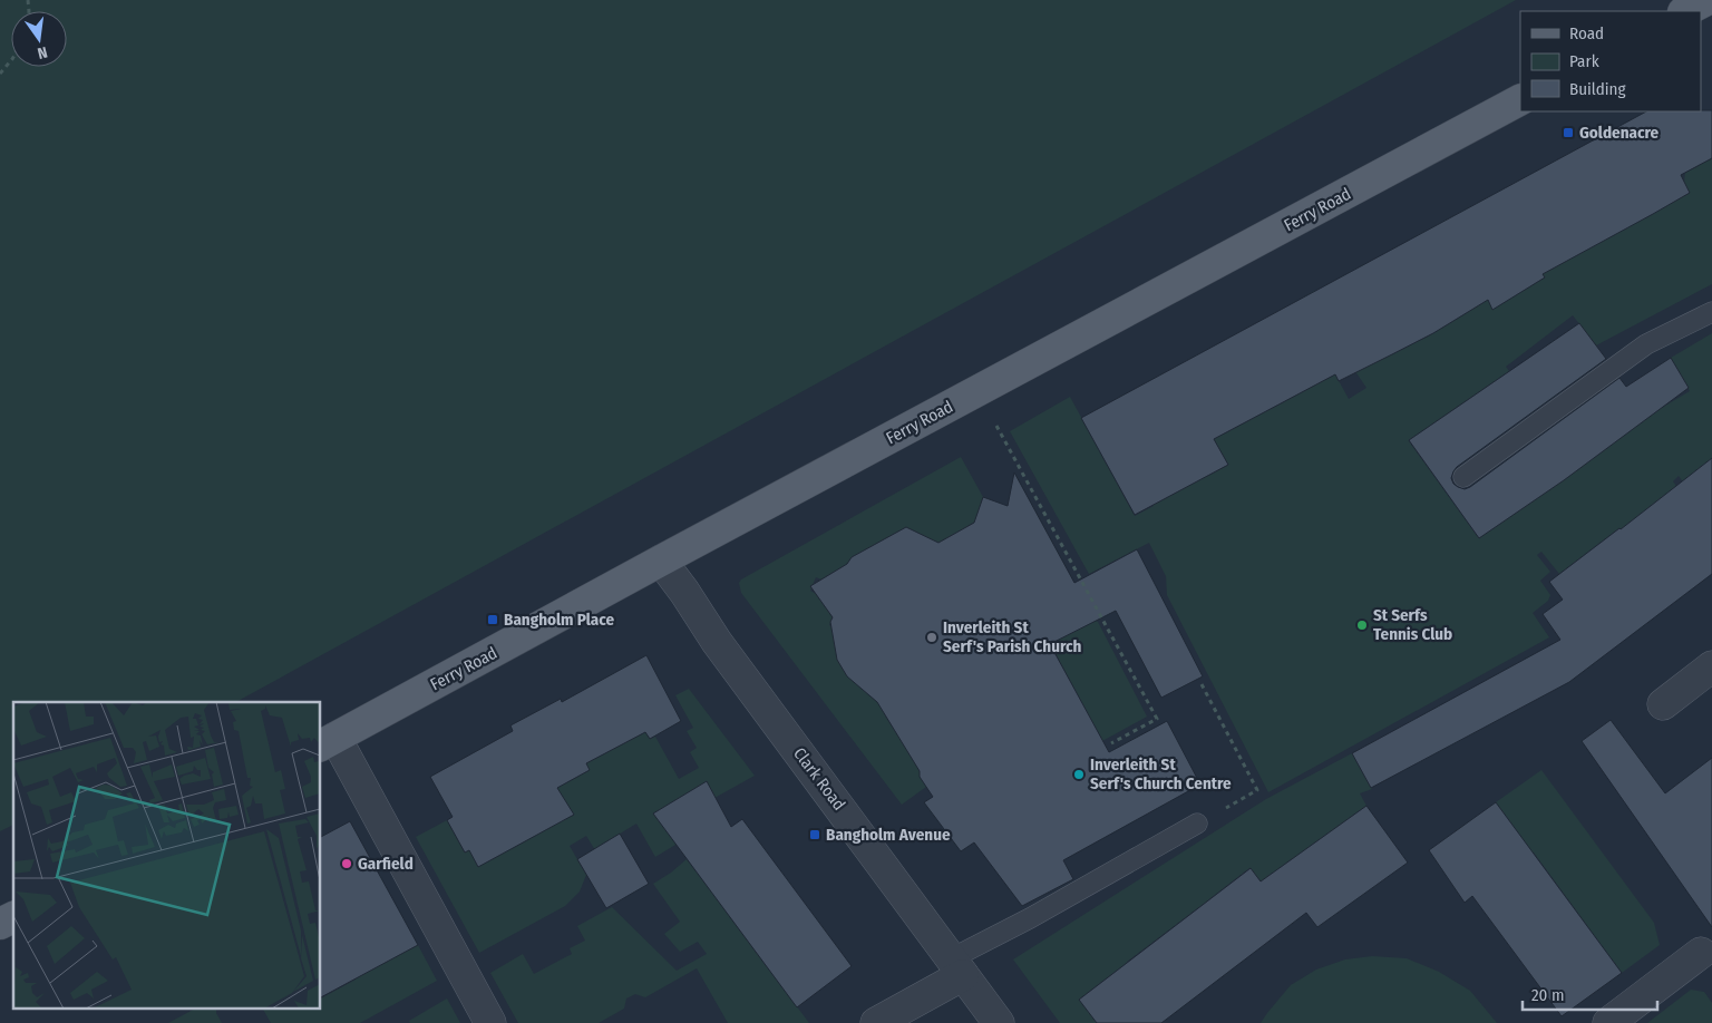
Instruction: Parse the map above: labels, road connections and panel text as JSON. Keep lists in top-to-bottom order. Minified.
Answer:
{"streets":{"main road":["Ferry Road"],"street":["Clark Road"]},"crossings":[["Ferry Road","Clark Road"]],"places":{"transit":["Goldenacre","Bangholm Place","Bangholm Avenue"],"other":["St Serfs Tennis Club","Inverleith St Serf's Parish Church","Inverleith St Serf's Church Centre","Garfield"]},"legend":["Road","Park","Building"],"scale_bar":"20 m","north":"bottom"}
